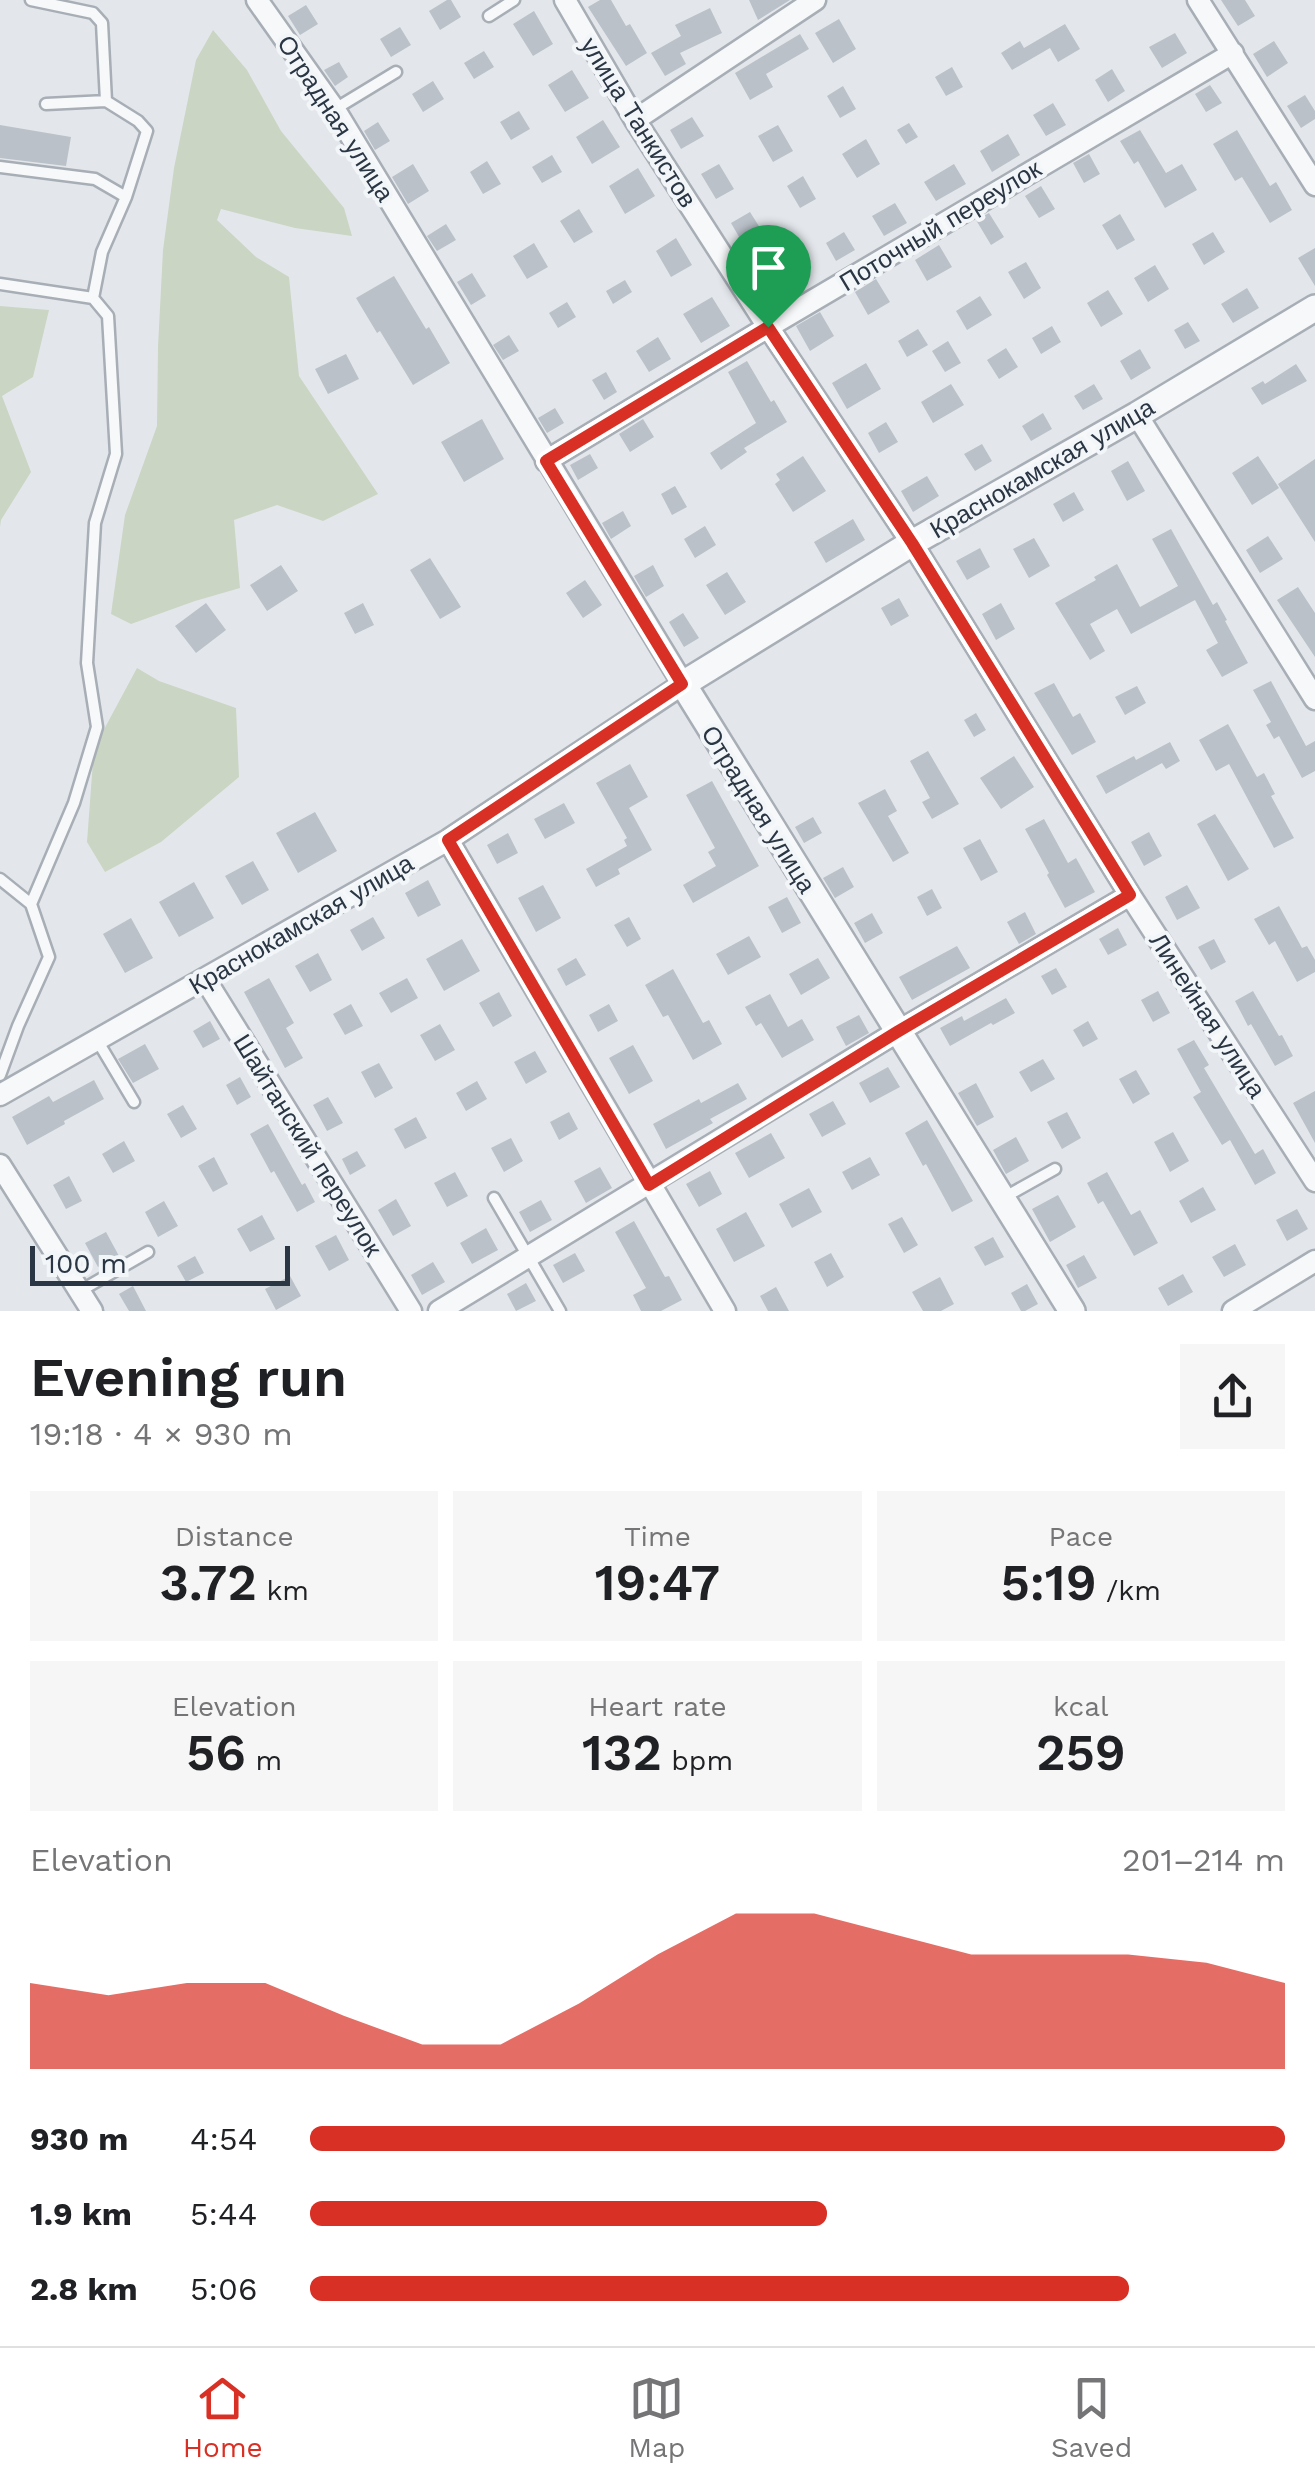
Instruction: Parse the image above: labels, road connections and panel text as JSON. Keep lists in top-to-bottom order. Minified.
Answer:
{"streets":{"street":["Отрадная улица","улица Танкистов","Поточный переулок","Краснокамская улица","Линейная улица","Шайтанский переулок"]},"crossings":[["Отрадная улица","Поточный переулок"],["Отрадная улица","Краснокамская улица"],["улица Танкистов","Поточный переулок"],["улица Танкистов","Краснокамская улица"],["улица Танкистов","Линейная улица"],["Краснокамская улица","Линейная улица"],["Краснокамская улица","Шайтанский переулок"]],"scale_bar":"100 m","page":{"scale":"100 m","heading":["Evening run","19:18 · 4 × 930 m"],"stats":[["Distance","3.72 km"],["Time","19:47"],["Pace","5:19 /km"],["Elevation","56 m"],["Heart rate","132 bpm"],["kcal","259"]],"chart":["Elevation","201–214 m"],"list":[{"name":"930 m","note":"4:54"},{"name":"1.9 km","note":"5:44"},{"name":"2.8 km","note":"5:06"}],"tabs":["Home","Map","Saved"]}}
